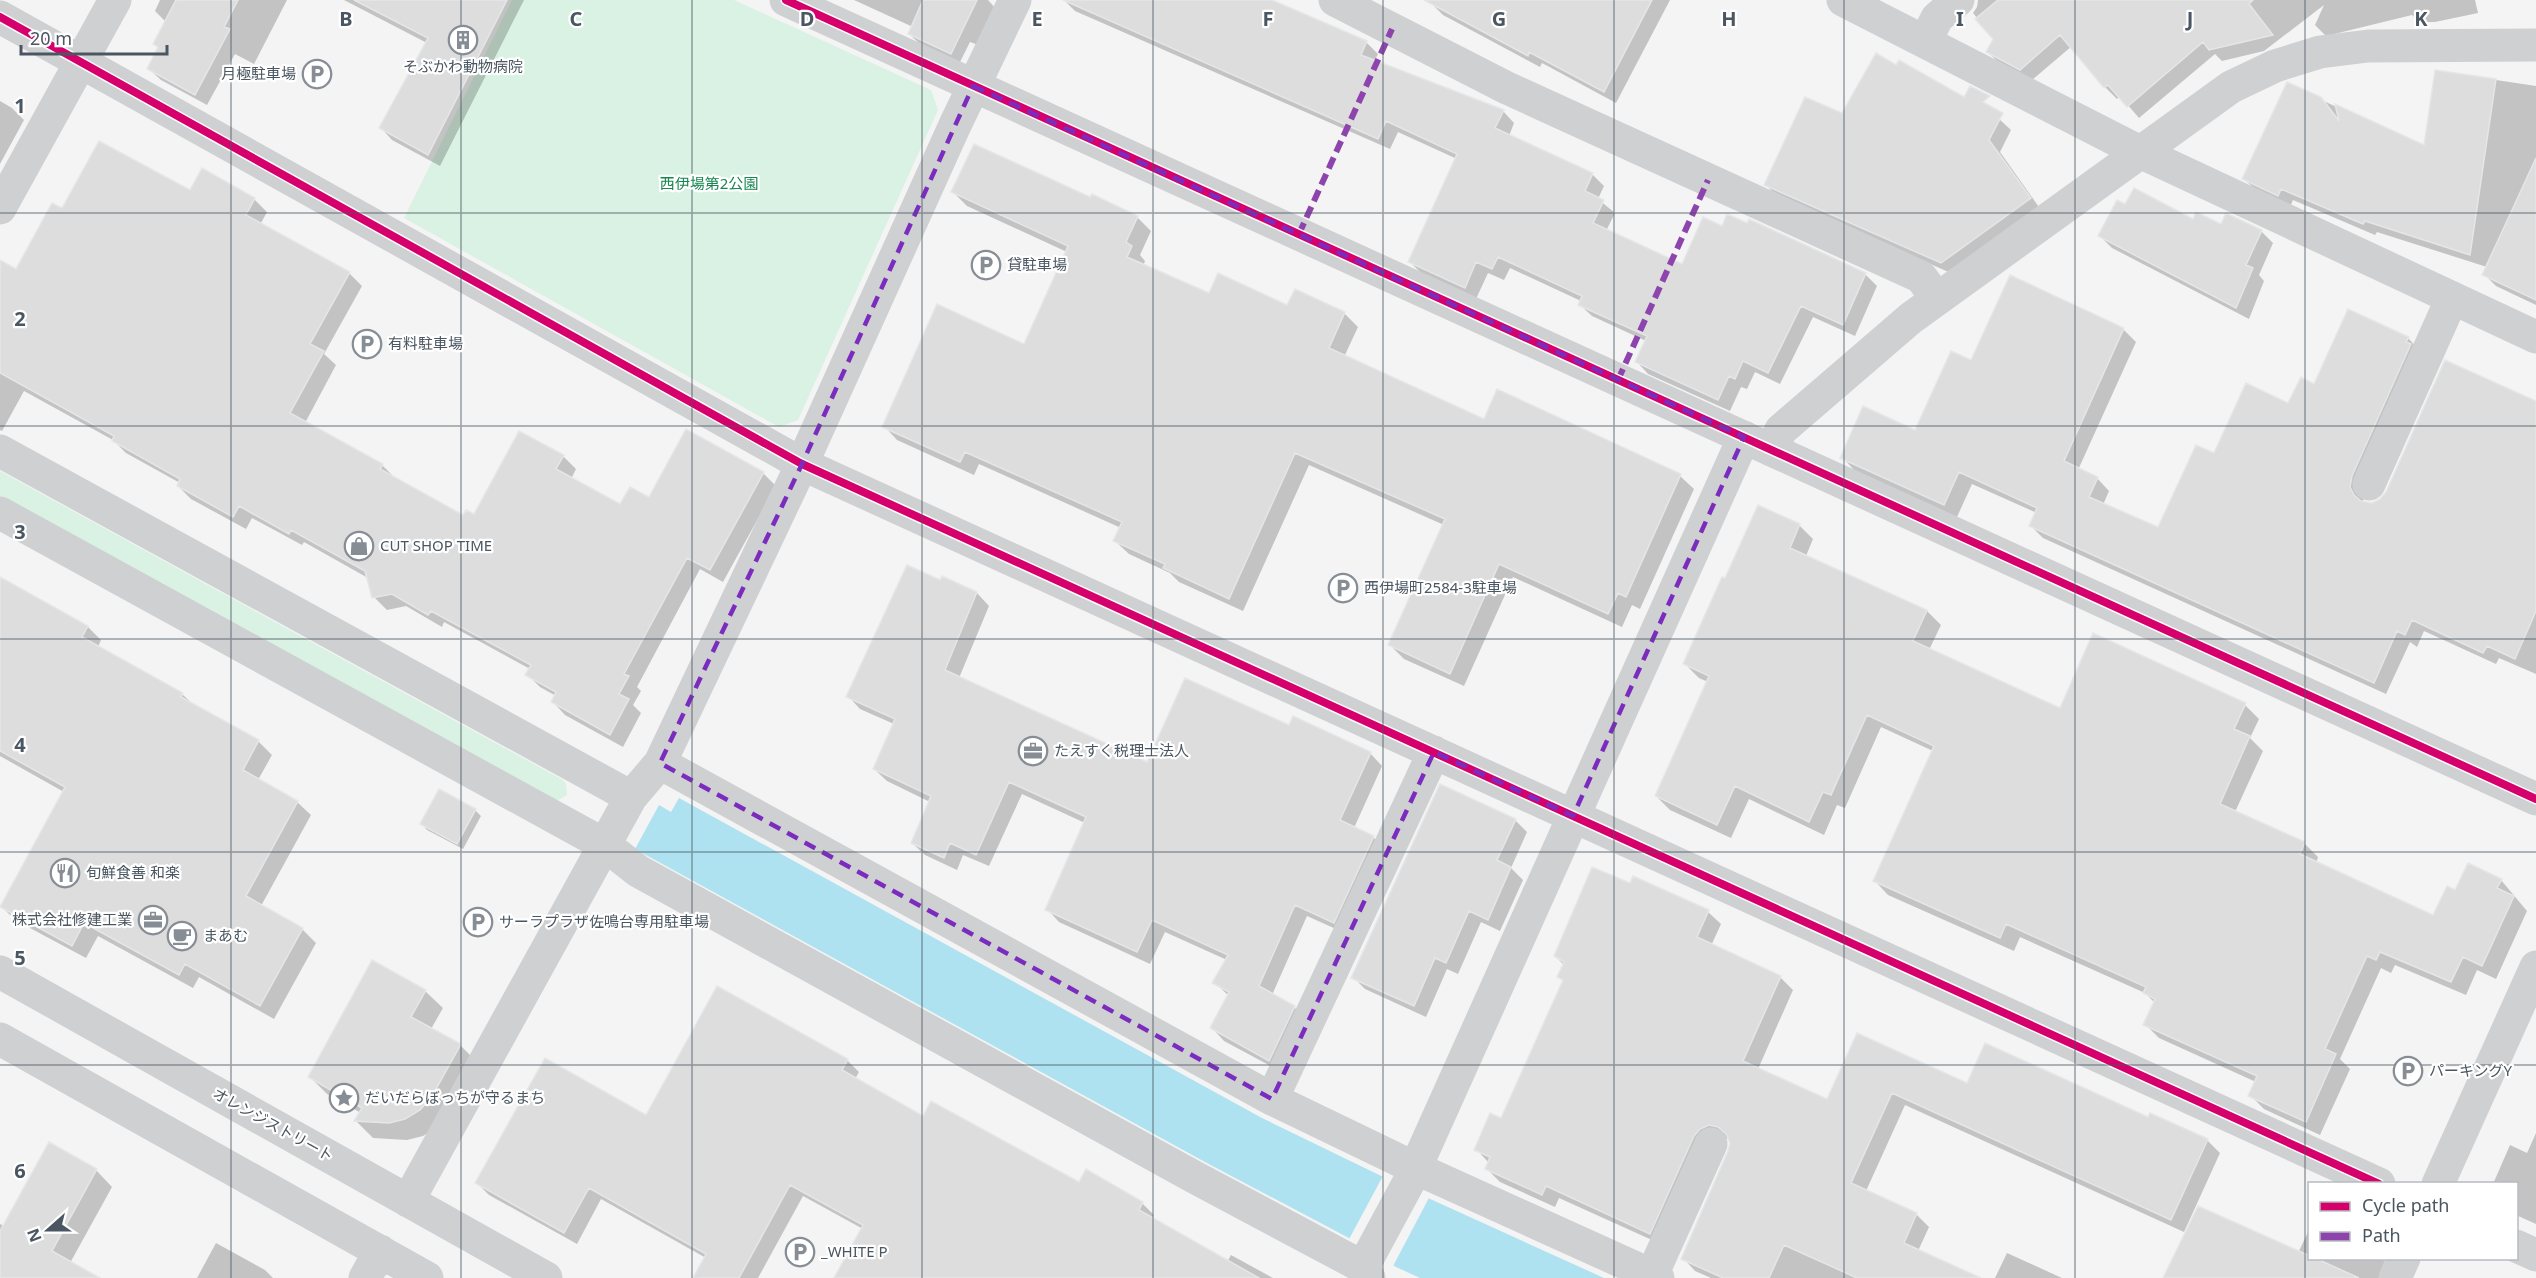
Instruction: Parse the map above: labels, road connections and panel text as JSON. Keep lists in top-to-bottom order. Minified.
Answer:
{"streets":{"street":["オレンジストリート"]},"parks":["西伊場第2公園"],"places":{"building":["そぶかわ動物病院"],"parking":["月極駐車場","貸駐車場","有料駐車場","西伊場町2584-3駐車場","サーラプラザ佐鳴台専用駐車場","パーキングY","_WHITE P"],"shop":["CUT SHOP TIME"],"office":["たえすく税理士法人","株式会社修建工業"],"restaurant":["旬鮮食善 和楽"],"cafe":["まあむ"],"place":["だいだらぼっちが守るまち"]},"legend":["Cycle path","Path"],"scale_bar":"20 m","north":"left","grid":{"columns":["B","C","D","E","F","G","H","I","J","K"],"rows":["1","2","3","4","5","6"]}}
